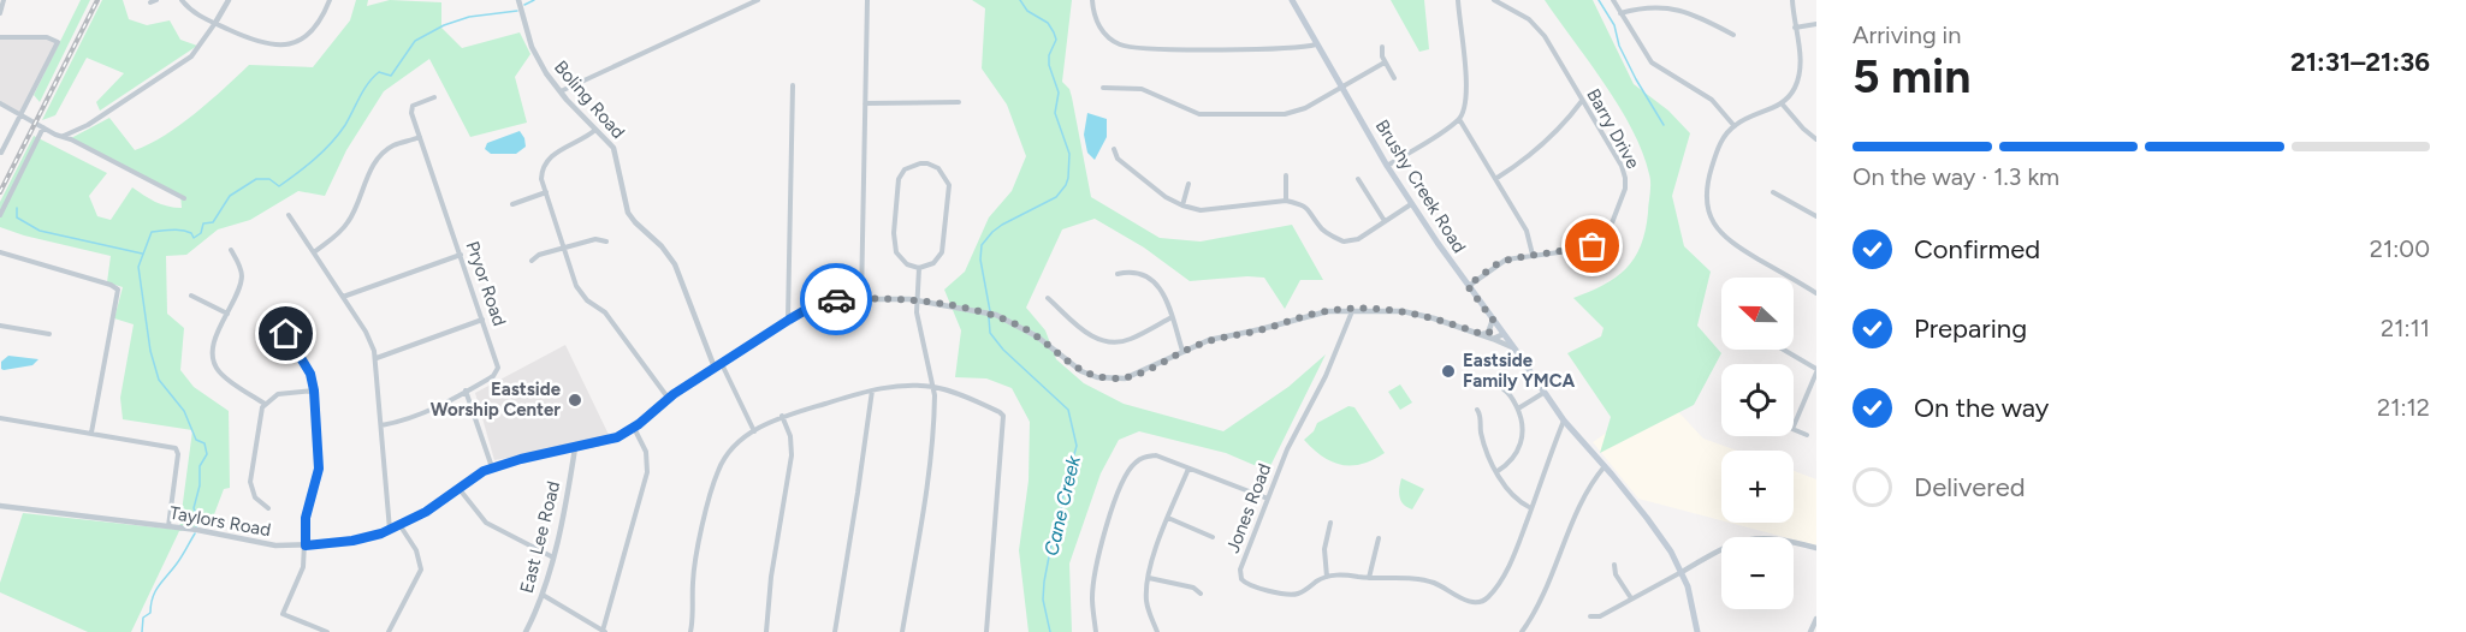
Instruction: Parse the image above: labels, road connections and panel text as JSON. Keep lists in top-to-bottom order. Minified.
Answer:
{"streets":{"main road":["Brushy Creek Road"],"street":["Boling Road","Barry Drive","Pryor Road","Jones Road","Taylors Road","East Lee Road"]},"crossings":[["Boling Road","Taylors Road"],["Barry Drive","Brushy Creek Road"],["Brushy Creek Road","Jones Road"],["Brushy Creek Road","Taylors Road"],["Jones Road","Taylors Road"],["Taylors Road","East Lee Road"]],"water":["Cane Creek"],"places":["Eastside Family YMCA","Eastside Worship Center"],"north":"left","page":{"heading":["5 min","Arriving in","21:31–21:36"],"bar":"On the way · 1.3 km","list":[["Confirmed","21:00"],["Preparing","21:11"],["On the way","21:12"],"Delivered"],"map_buttons":["+","−"]}}
